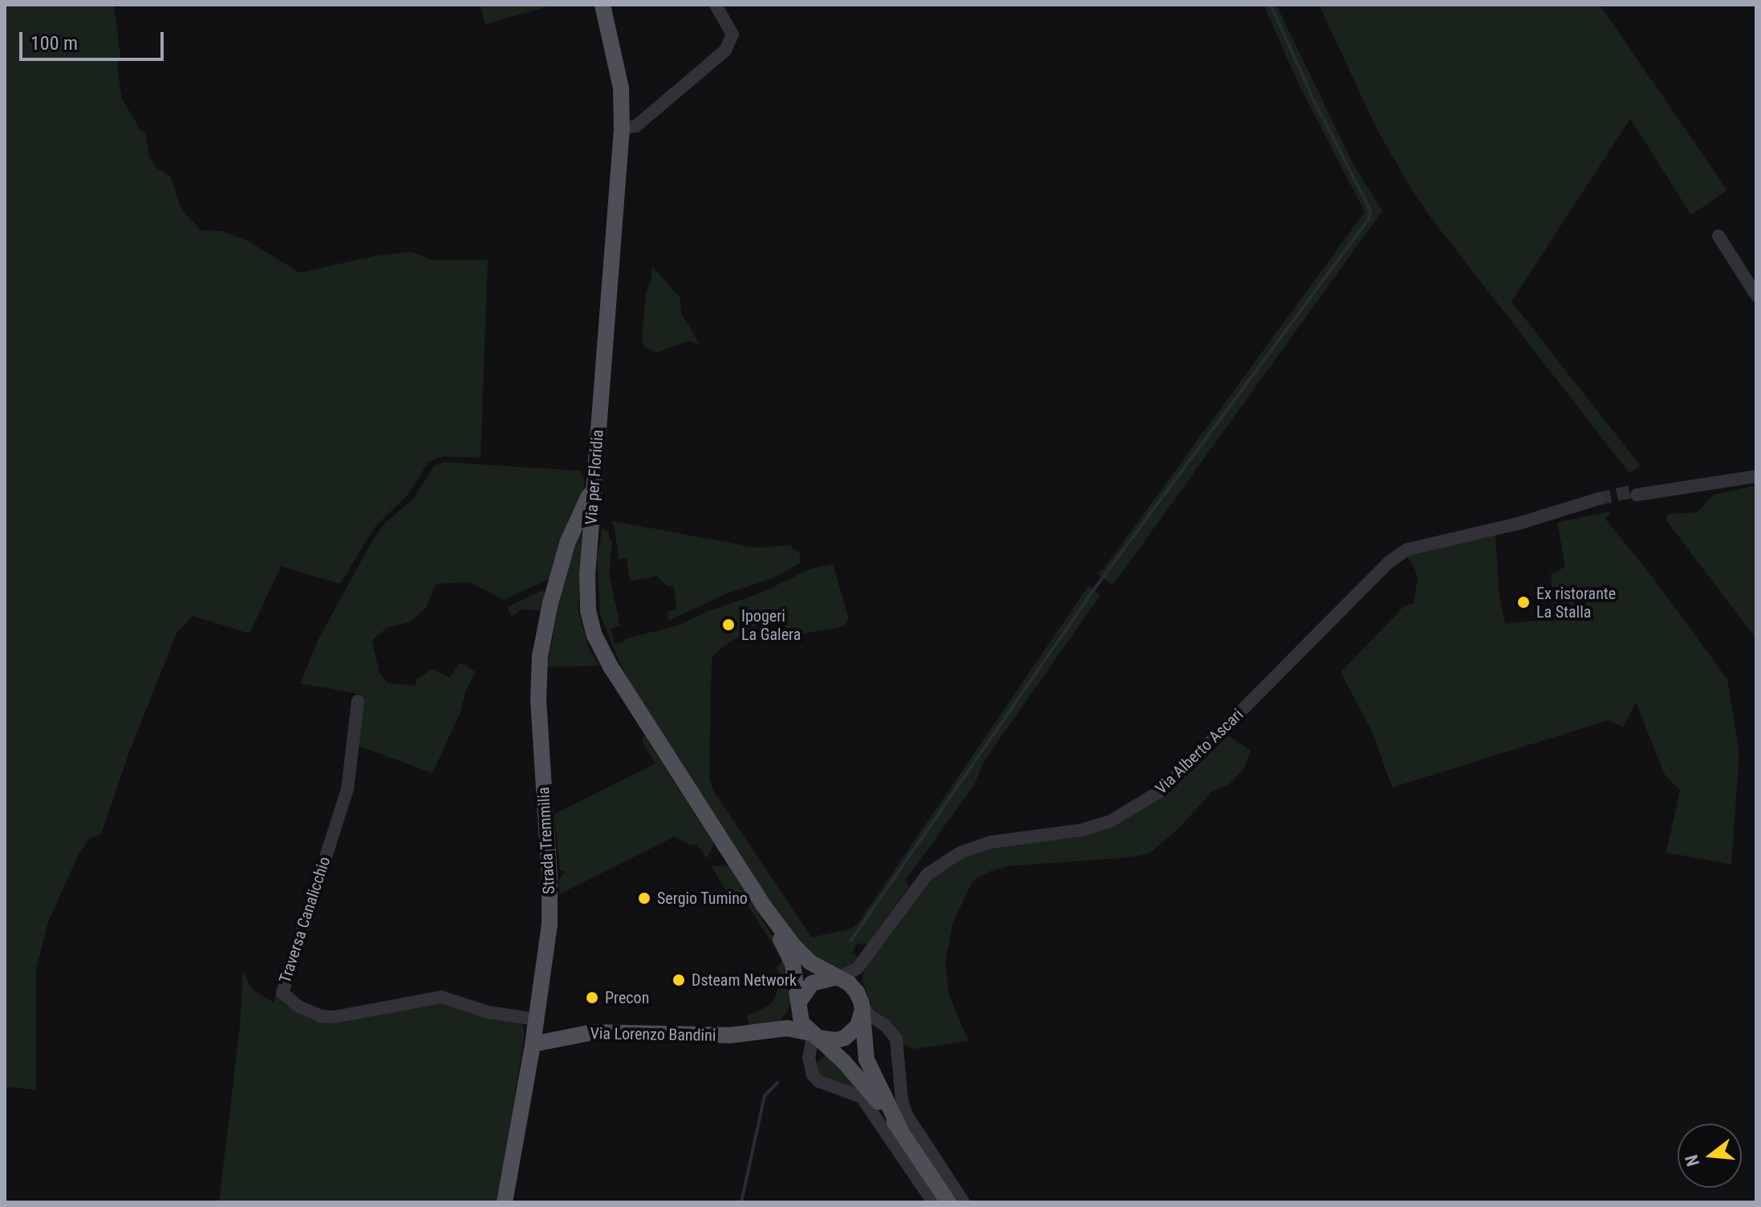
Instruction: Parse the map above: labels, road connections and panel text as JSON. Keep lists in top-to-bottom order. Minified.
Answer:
{"streets":{"main road":["Via per Floridia","Strada Tremmilia","Via Lorenzo Bandini"],"street":["Via Alberto Ascari","Traversa Canalicchio"]},"crossings":[["Via per Floridia","Strada Tremmilia"],["Strada Tremmilia","Traversa Canalicchio"],["Strada Tremmilia","Via Lorenzo Bandini"]],"places":["Ex ristorante La Stalla","Ipogeri La Galera","Sergio Tumino","Dsteam Network","Precon"],"scale_bar":"100 m","north":"left"}
